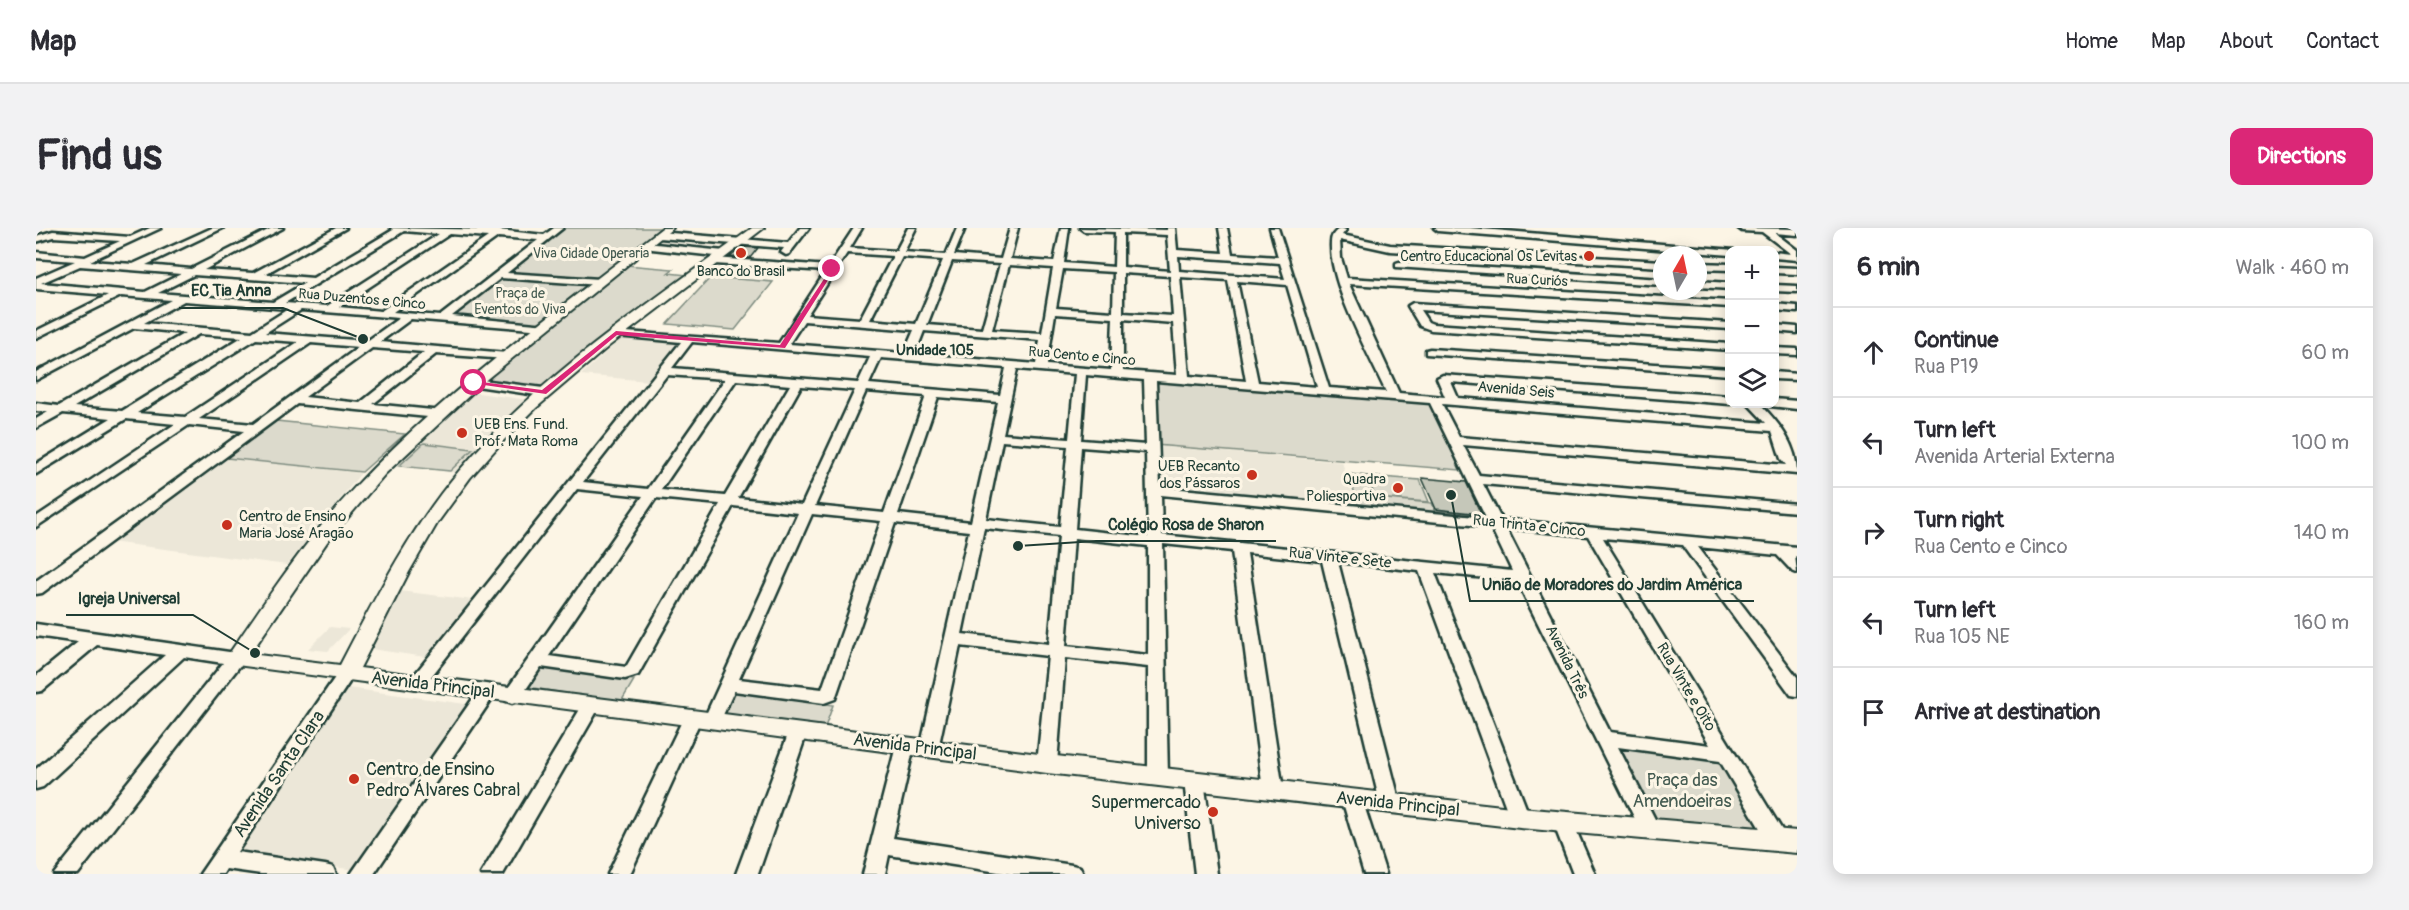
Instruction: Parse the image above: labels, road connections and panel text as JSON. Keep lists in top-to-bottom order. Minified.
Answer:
{"streets":{"main road":["Avenida Principal"],"street":["Rua Curiós","Rua Duzentos e Cinco","Rua Cento e Cinco","Avenida Seis","Rua Trinta e Cinco","Rua Vinte e Sete","Avenida Três","Rua Vinte e Oito","Avenida Santa Clara"]},"crossings":[["Rua Cento e Cinco","Avenida Seis"],["Avenida Seis","Avenida Três"],["Rua Trinta e Cinco","Avenida Três"],["Rua Trinta e Cinco","Rua Vinte e Oito"],["Rua Vinte e Sete","Avenida Três"],["Avenida Três","Avenida Principal"],["Avenida Principal","Rua Vinte e Oito"],["Avenida Principal","Avenida Santa Clara"]],"districts":["Unidade 105"],"parks":["Viva Cidade Operaria","Praça de Eventos do Viva","Praça das Amendoeiras"],"places":["Banco do Brasil","Centro Educacional Os Levitas","EC Tia Anna","UEB Ens. Fund. Prof. Mata Roma","UEB Recanto dos Pássaros","Quadra Poliesportiva","União de Moradores do Jardim América","Centro de Ensino Maria José Aragão","Colégio Rosa de Sharon","Igreja Universal","Centro de Ensino Pedro Álvares Cabral","Supermercado Universo"],"north":"top","page":{"header":"Map","nav":["Home","Map","About","Contact"],"buttons":"Directions","title":"Find us","heading":["6 min","Walk · 460 m"],"map_buttons":["+","−"],"list":[["Continue","Rua P19","60 m"],["Turn left","Avenida Arterial Externa","100 m"],["Turn right","Rua Cento e Cinco","140 m"],["Turn left","Rua 105 NE","160 m"],"Arrive at destination"]}}
